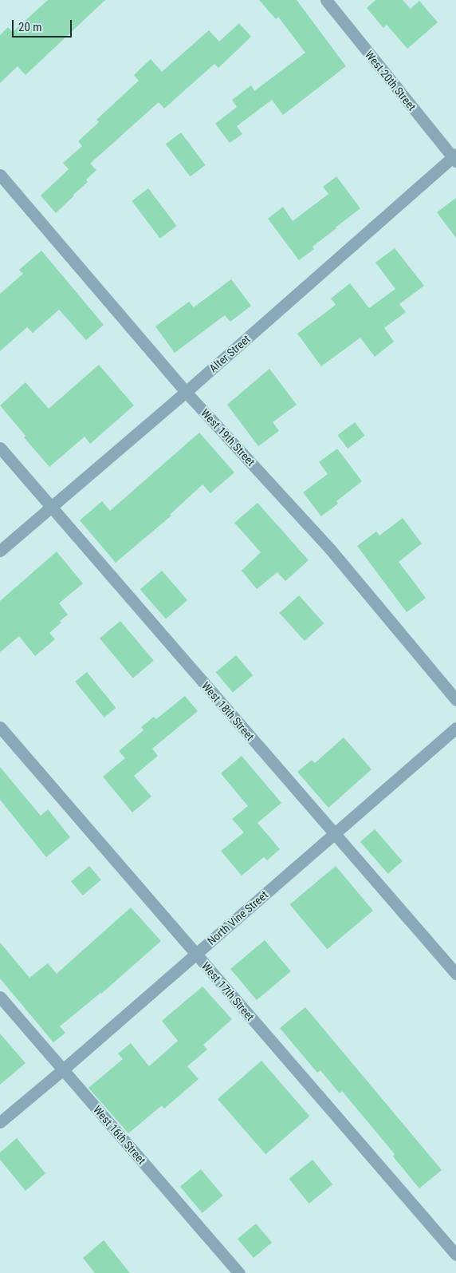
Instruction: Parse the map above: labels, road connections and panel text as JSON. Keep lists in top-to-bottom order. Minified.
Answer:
{"streets":{"street":["West 20th Street","Alter Street","West 19th Street","West 18th Street","North Vine Street","West 17th Street","West 16th Street"]},"crossings":[["West 20th Street","Alter Street"],["Alter Street","West 19th Street"],["Alter Street","West 18th Street"],["West 18th Street","North Vine Street"],["North Vine Street","West 17th Street"],["North Vine Street","West 16th Street"]],"scale_bar":"20 m"}
